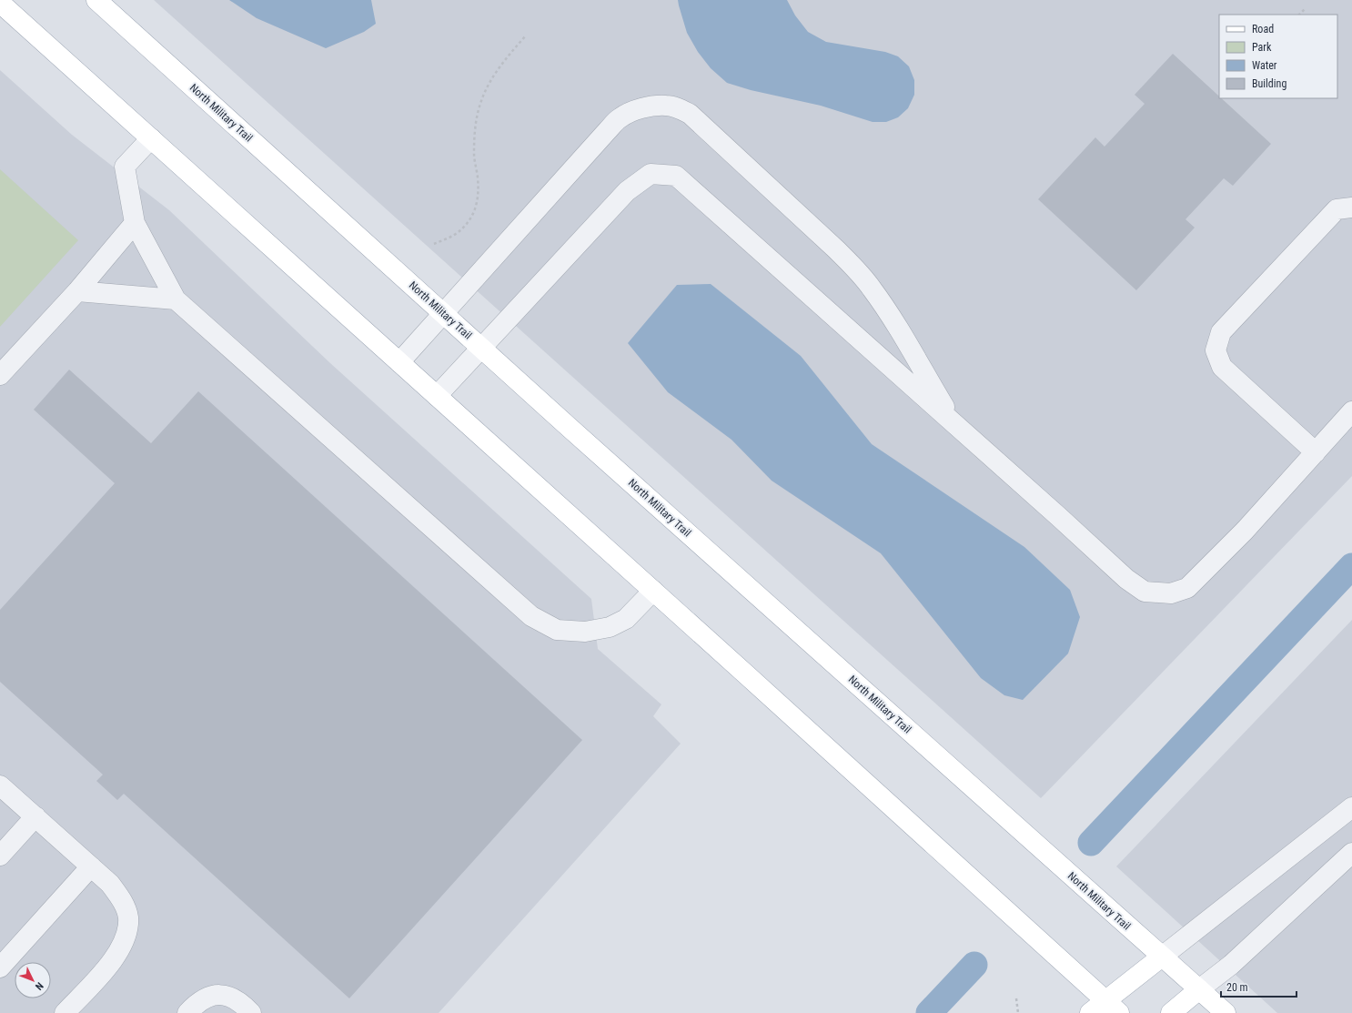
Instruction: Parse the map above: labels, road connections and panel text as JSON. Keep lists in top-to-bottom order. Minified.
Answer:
{"streets":{"main road":["North Military Trail"]},"legend":["Road","Park","Water","Building"],"scale_bar":"20 m","north":"bottom right"}
